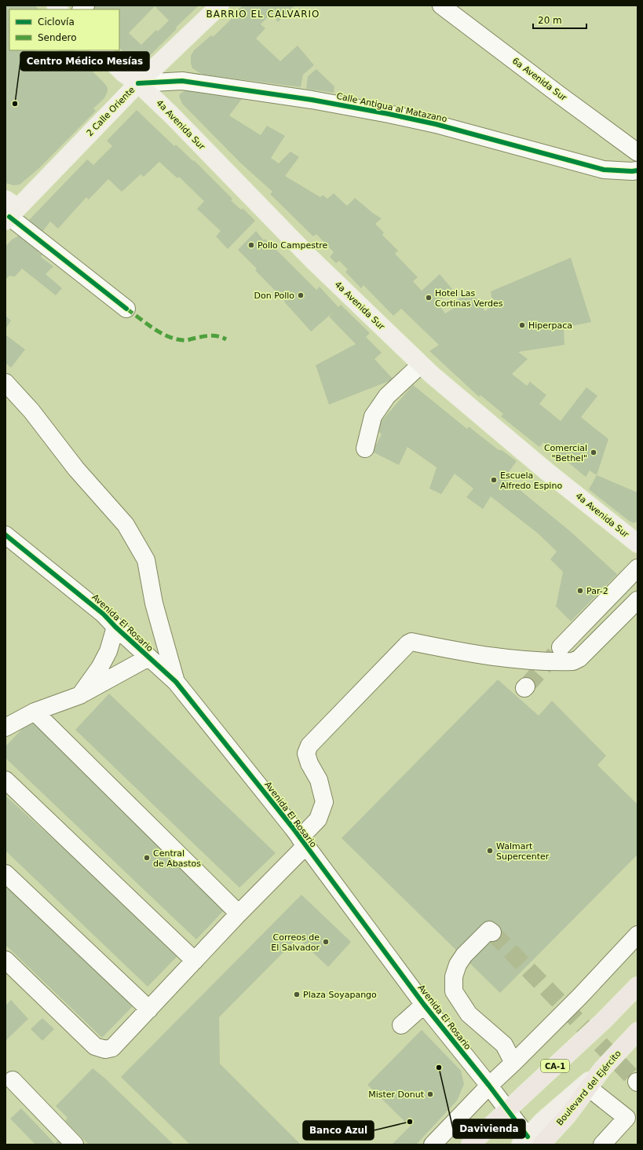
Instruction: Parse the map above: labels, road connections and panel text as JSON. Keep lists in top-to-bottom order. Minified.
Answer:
{"streets":{"highway":["CA-1","Boulevard del Ejército"],"main road":["2 Calle Oriente","4a Avenida Sur"],"street":["6a Avenida Sur","Calle Antigua al Matazano","Avenida El Rosario"]},"crossings":[["Calle Antigua al Matazano","2 Calle Oriente"],["Calle Antigua al Matazano","4a Avenida Sur"],["2 Calle Oriente","4a Avenida Sur"],["Avenida El Rosario","CA-1"],["Avenida El Rosario","Boulevard del Ejército"]],"districts":["BARRIO EL CALVARIO"],"places":["Centro Médico Mesías","Pollo Campestre","Don Pollo","Hotel Las Cortinas Verdes","Hiperpaca","Comercial \"Bethel\"","Escuela Alfredo Espino","Par-2","Walmart Supercenter","Central de Abastos","Correos de El Salvador","Plaza Soyapango","Davivienda","Mister Donut","Banco Azul"],"legend":["Ciclovía","Sendero"],"scale_bar":"20 m"}
